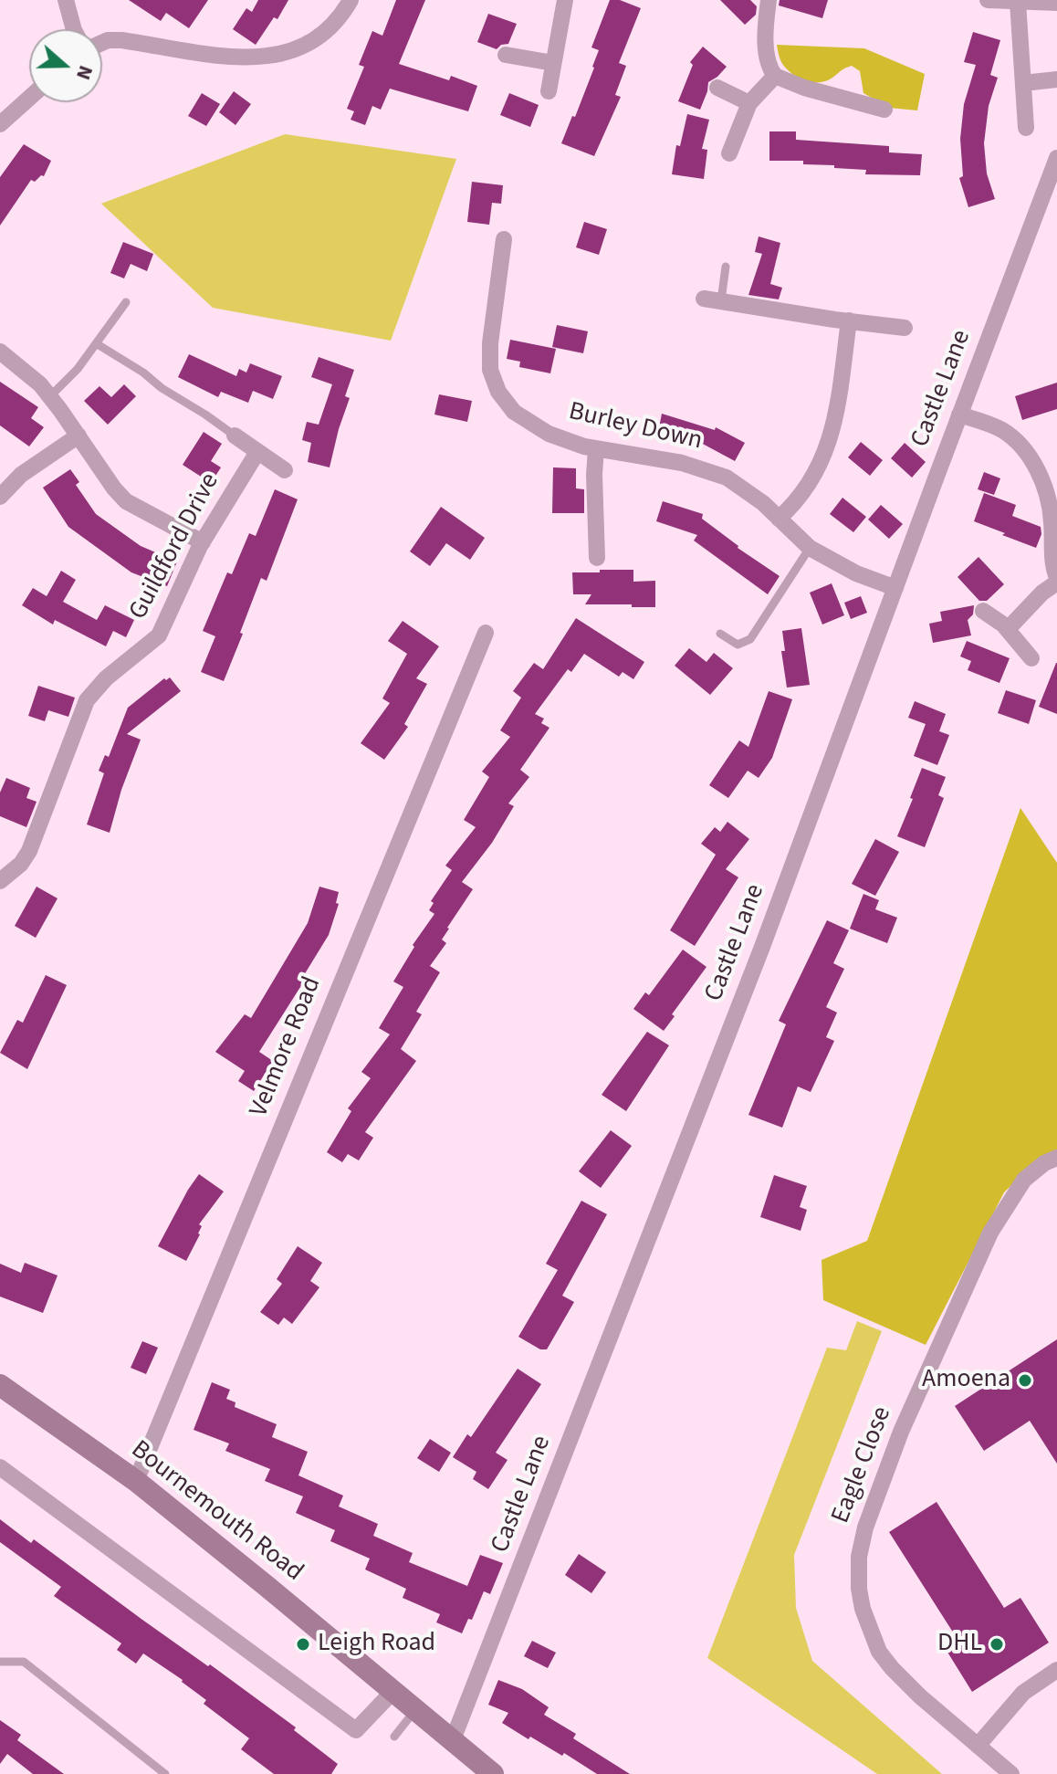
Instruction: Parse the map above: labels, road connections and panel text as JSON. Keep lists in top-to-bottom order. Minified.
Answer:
{"streets":{"street":["Castle Lane","Burley Down","Guildford Drive","Velmore Road","Eagle Close","Bournemouth Road"]},"crossings":[["Castle Lane","Burley Down"],["Castle Lane","Bournemouth Road"],["Velmore Road","Bournemouth Road"]],"places":["Amoena","Leigh Road","DHL"],"north":"right"}
